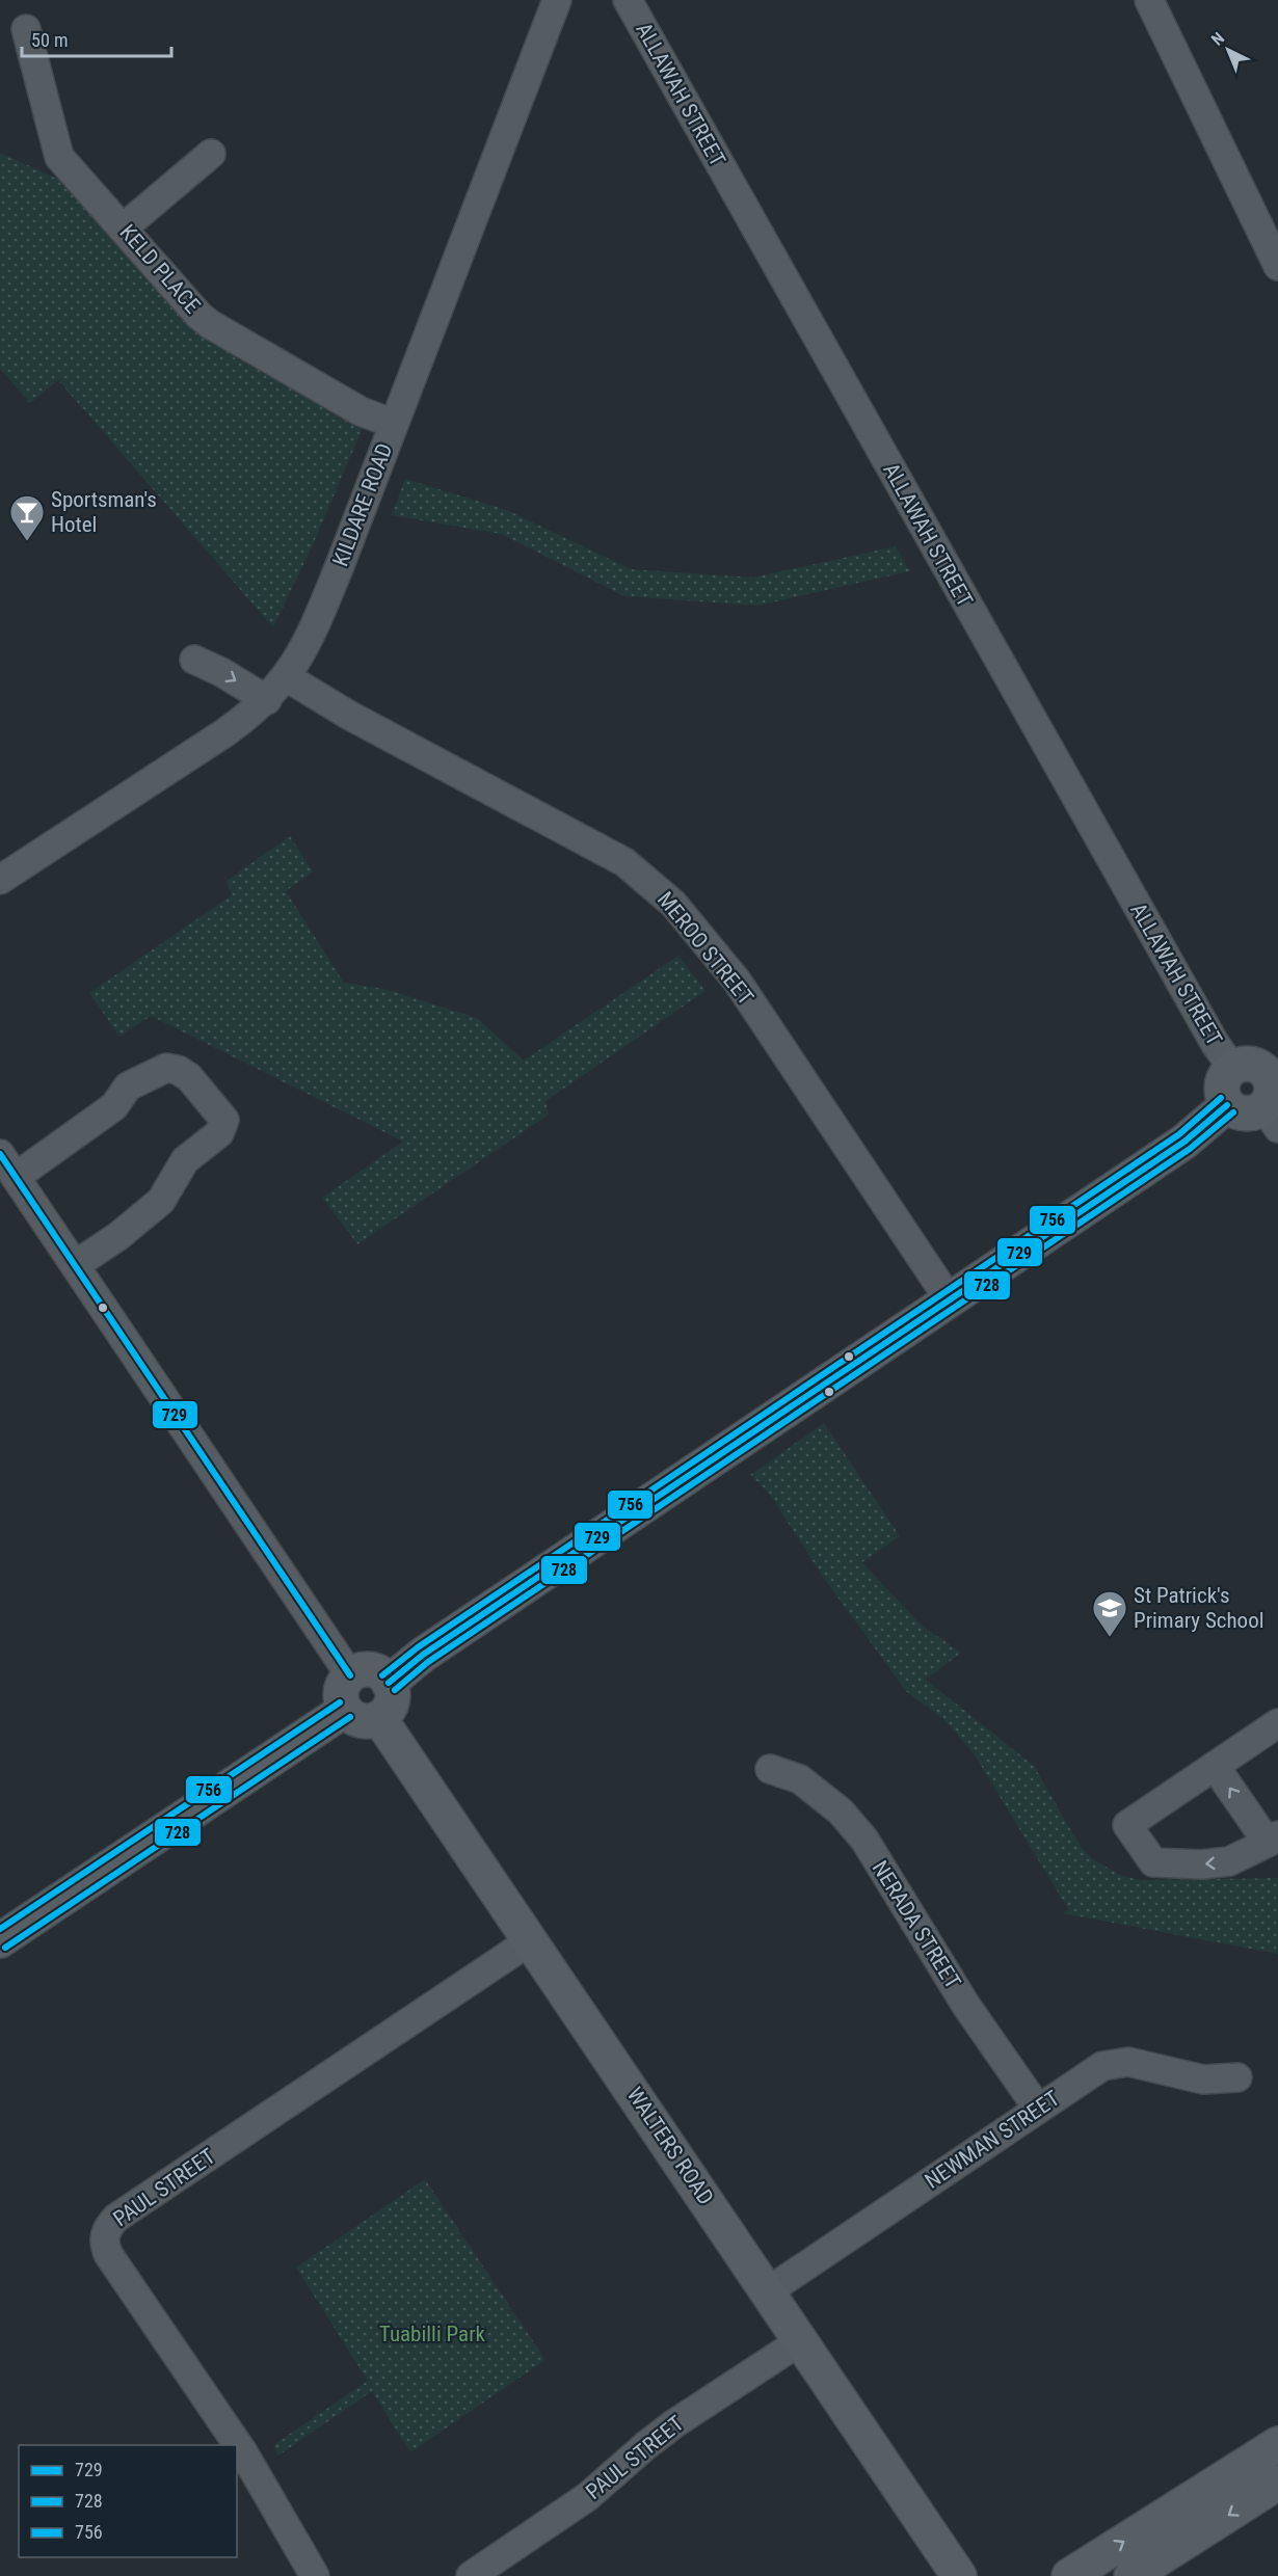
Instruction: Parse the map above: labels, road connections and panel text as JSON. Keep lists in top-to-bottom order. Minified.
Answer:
{"streets":{"main road":["WALTERS ROAD"],"street":["ALLAWAH STREET","KELD PLACE","KILDARE ROAD","MEROO STREET","NERADA STREET","NEWMAN STREET","PAUL STREET"]},"crossings":[["KELD PLACE","KILDARE ROAD"],["KILDARE ROAD","MEROO STREET"],["NERADA STREET","NEWMAN STREET"],["NEWMAN STREET","WALTERS ROAD"],["WALTERS ROAD","PAUL STREET"]],"parks":["Tuabilli Park"],"places":{"bar":["Sportsman's Hotel"],"school or university":["St Patrick's Primary School"]},"lines":["transit line 756","transit line 729","transit line 728"],"legend":["729","728","756"],"scale_bar":"50 m","north":"top left"}
